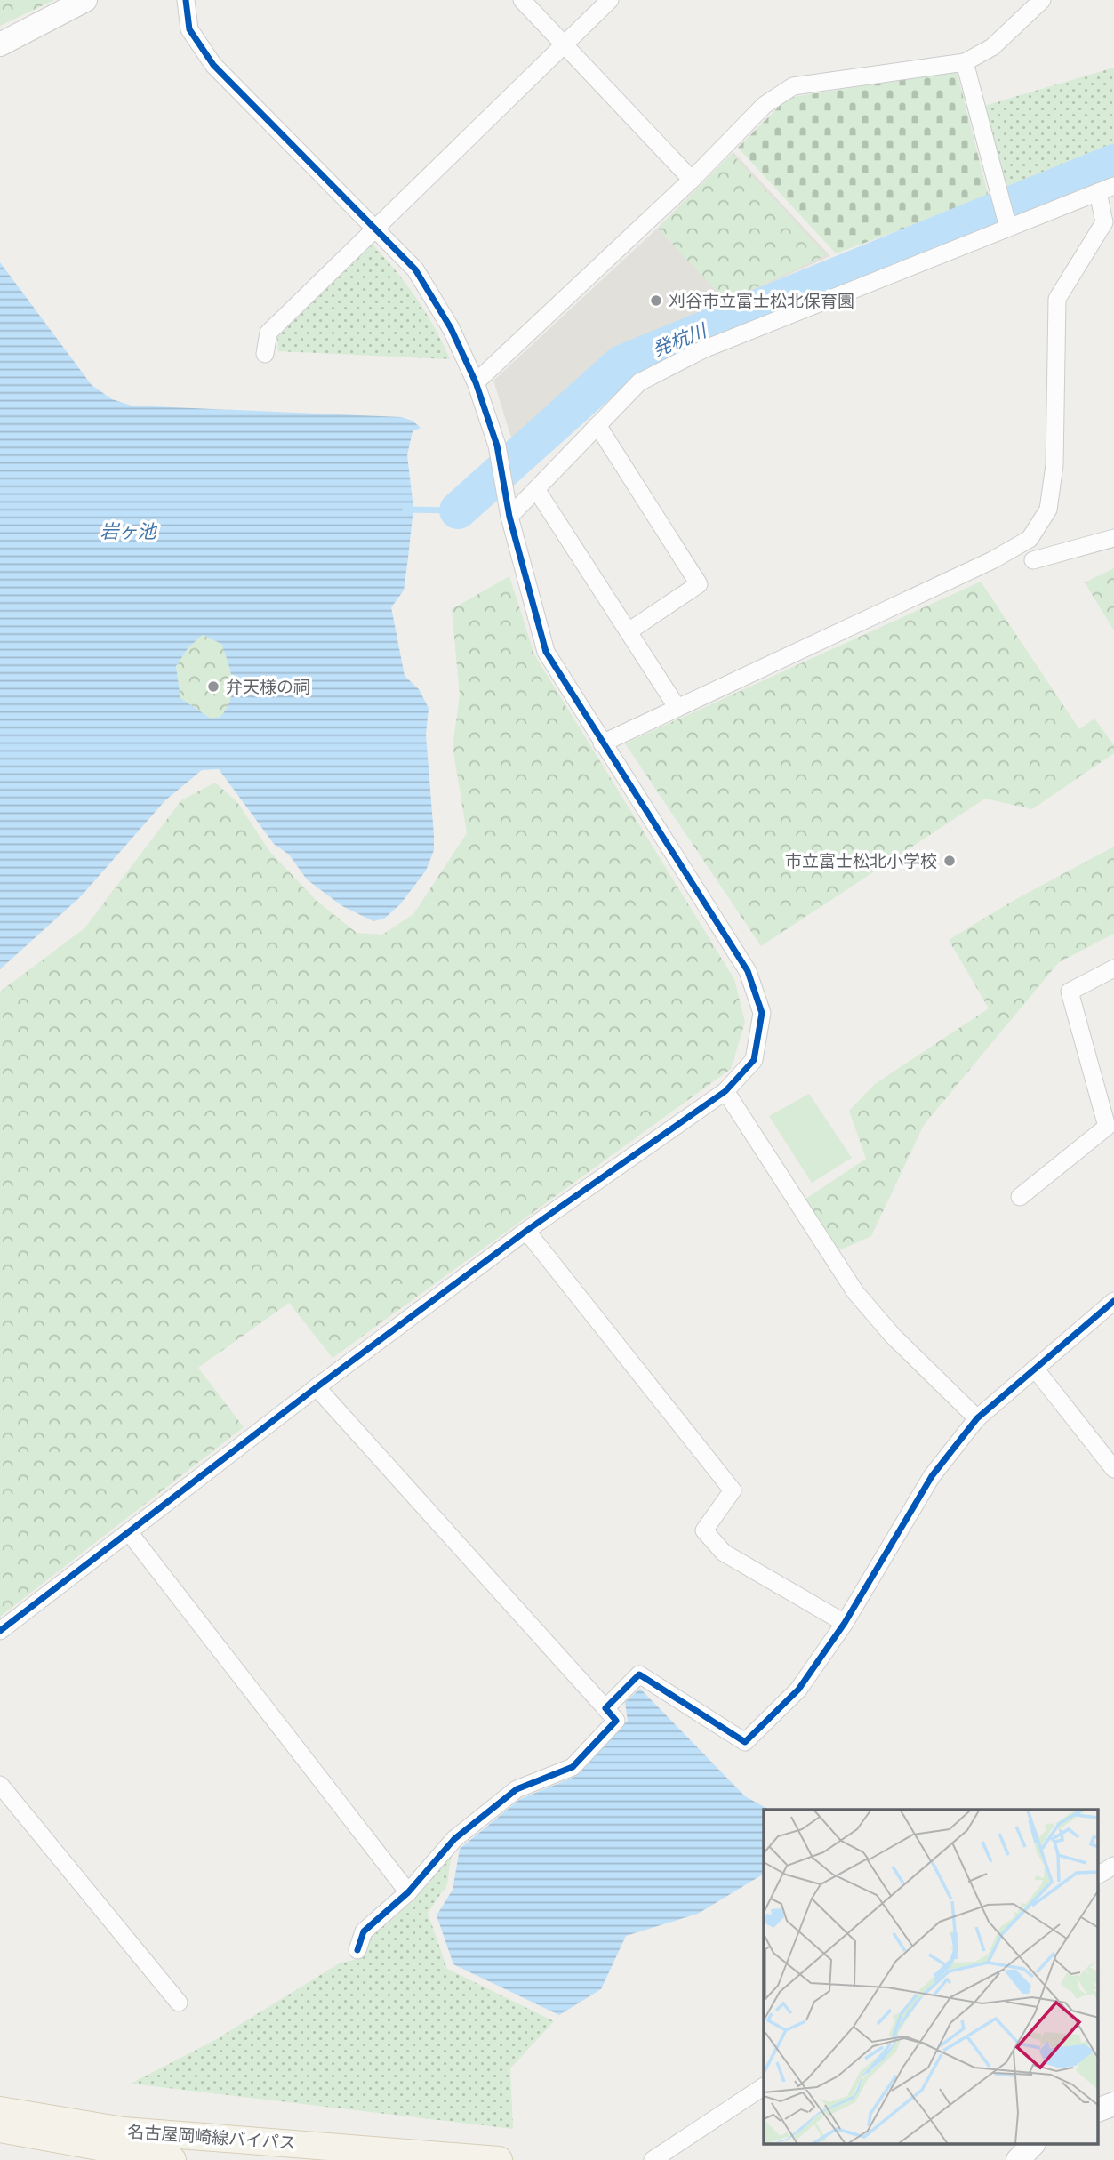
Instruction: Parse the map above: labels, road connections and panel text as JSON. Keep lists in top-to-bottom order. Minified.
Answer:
{"streets":{"main road":["名古屋岡崎線バイパス"]},"water":["発杭川","岩ヶ池"],"places":["刈谷市立富士松北保育園","弁天様の祠","市立富士松北小学校"]}
